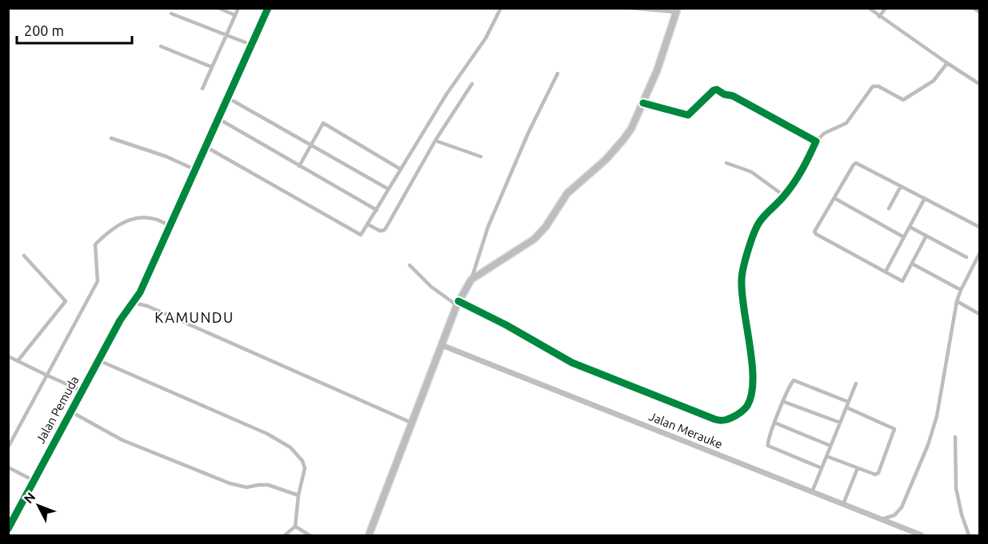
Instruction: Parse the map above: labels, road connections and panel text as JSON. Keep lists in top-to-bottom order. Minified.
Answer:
{"streets":{"street":["Jalan Pemuda","Jalan Merauke"]},"districts":["KAMUNDU"],"scale_bar":"200 m","north":"top left"}
